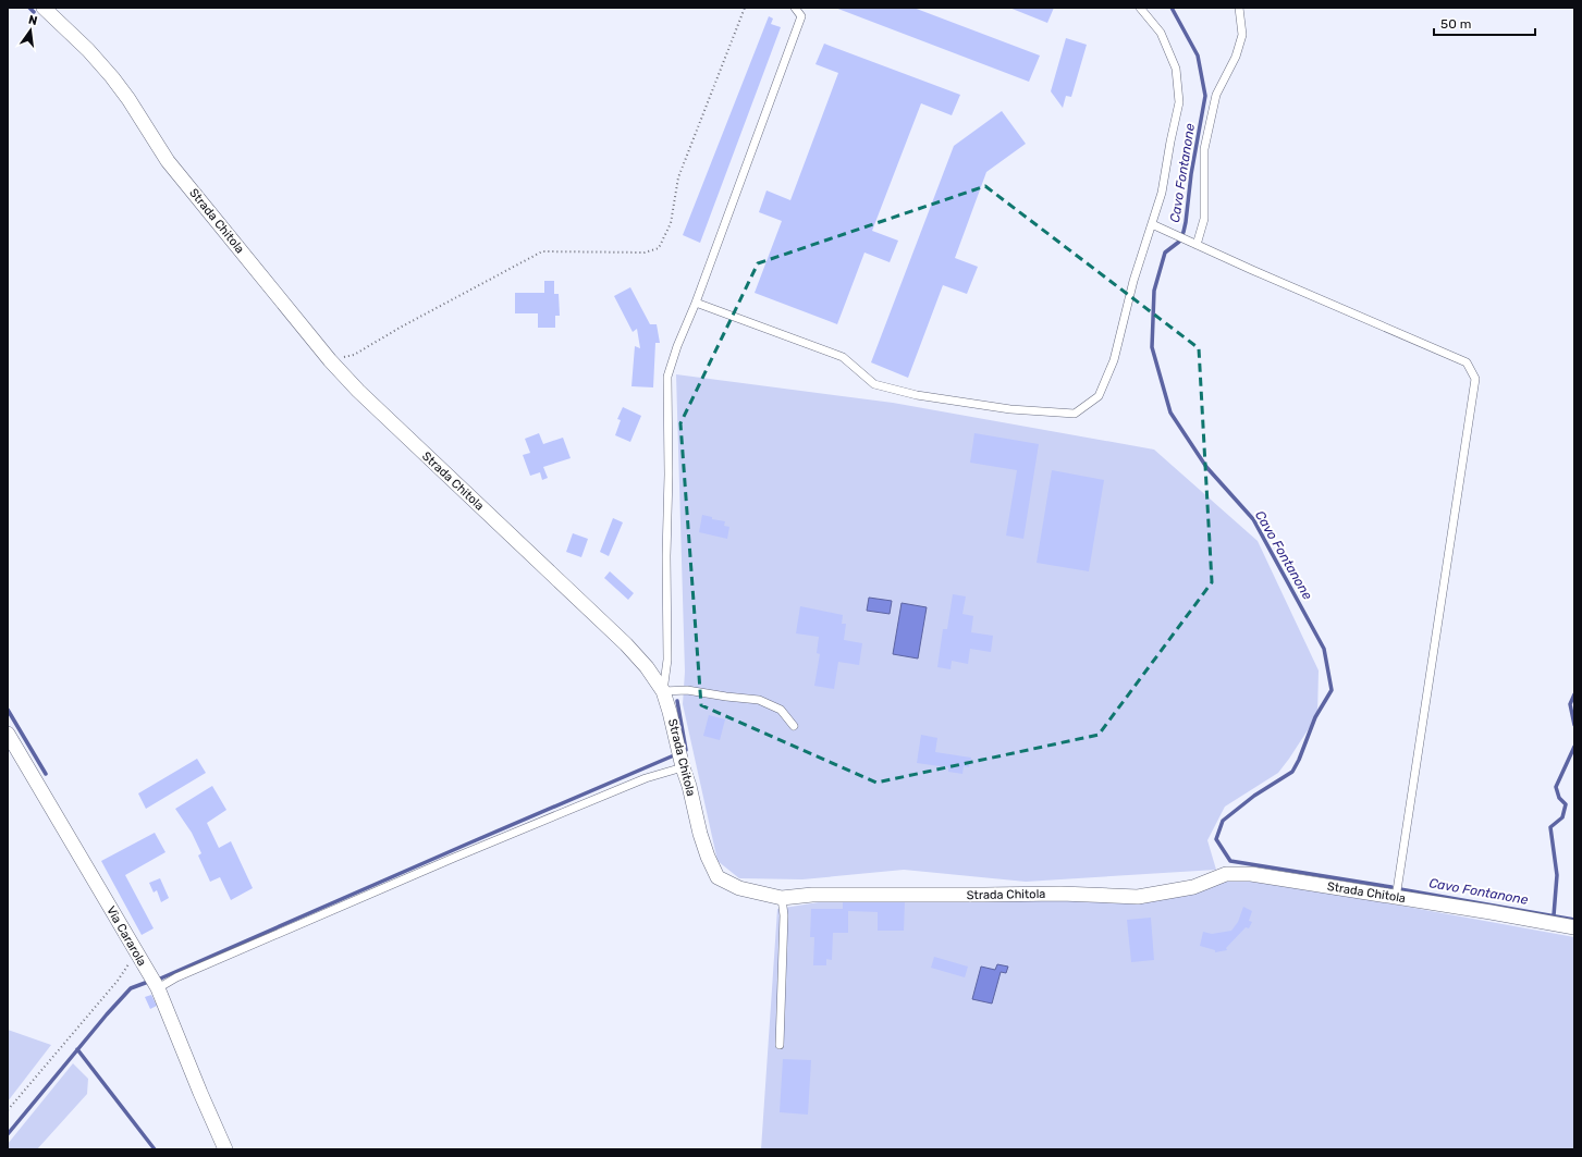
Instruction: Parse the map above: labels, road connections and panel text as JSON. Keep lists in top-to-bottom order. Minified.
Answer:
{"streets":{"street":["Strada Chitola","Via Cararola"]},"water":["Cavo Fontanone"],"scale_bar":"50 m","north":"top"}
